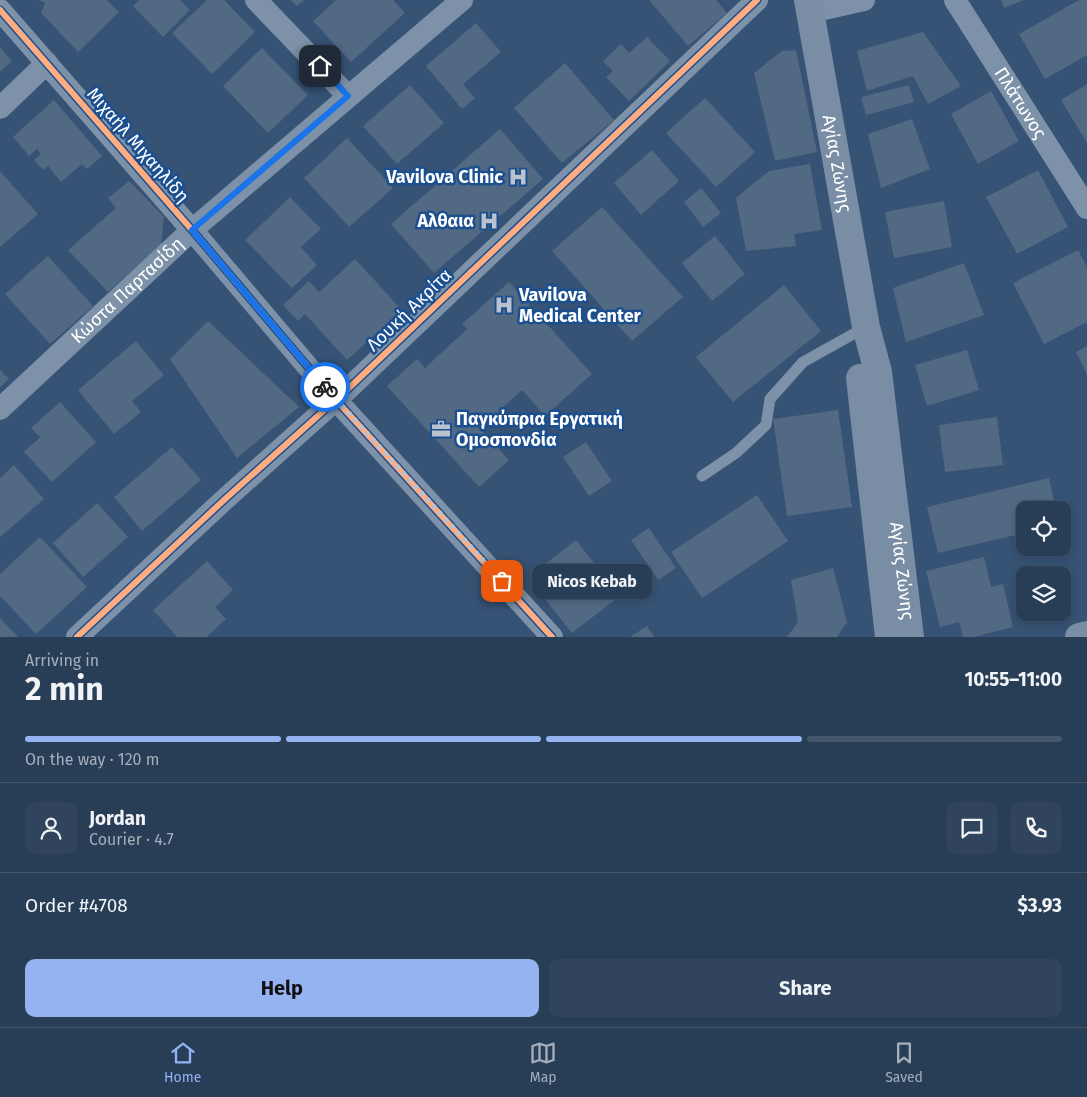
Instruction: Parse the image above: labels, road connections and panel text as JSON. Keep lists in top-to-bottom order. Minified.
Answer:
{"streets":{"main road":["Αγίας Ζώνης"],"street":["Πλάτωνος","Μιχαήλ Μιχαηλίδη","Κώστα Παρτασίδη","Λουκή Ακρίτα"]},"crossings":[["Μιχαήλ Μιχαηλίδη","Κώστα Παρτασίδη"],["Μιχαήλ Μιχαηλίδη","Λουκή Ακρίτα"]],"places":{"hospital":["Vavilova Clinic","Αλθαια","Vavilova Medical Center"],"office":["Παγκύπρια Εργατική Ομοσπονδία"],"other":["Nicos Kebab"]},"page":{"bubble":"Nicos Kebab","heading":["2 min","Arriving in","10:55–11:00"],"panel":["Jordan","Courier · 4.7","Order #4708","$3.93"],"bar":"On the way · 120 m","buttons":["Help","Share"],"tabs":["Home","Map","Saved"]}}
